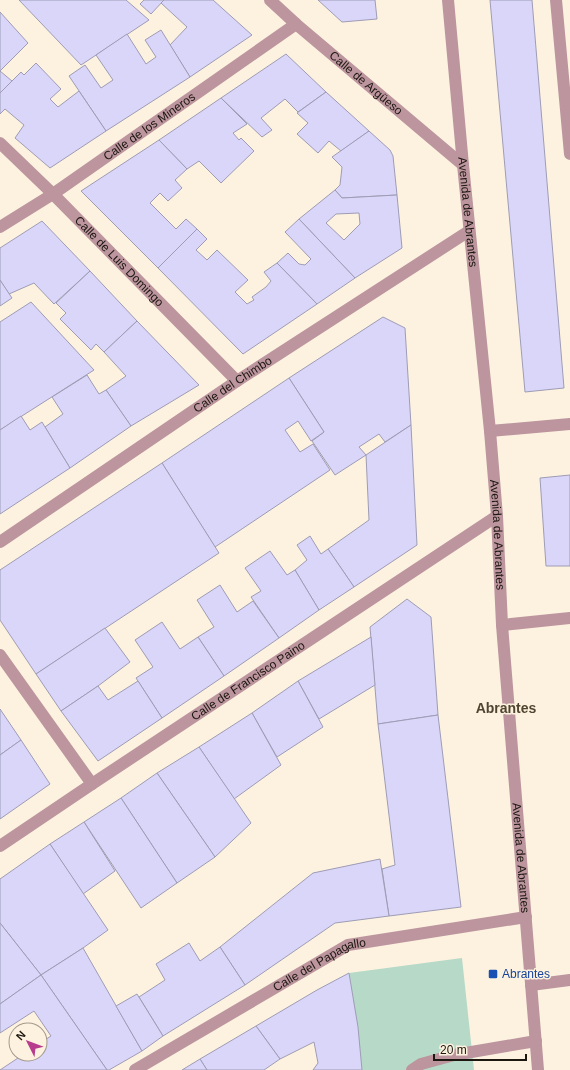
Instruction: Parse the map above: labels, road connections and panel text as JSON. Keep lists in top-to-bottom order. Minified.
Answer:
{"streets":{"street":["Calle de Argüeso","Calle de los Mineros","Avenida de Abrantes","Calle de Luis Domingo","Calle del Chimbo","Calle de Francisco Paino","Calle del Papagallo"]},"crossings":[["Calle de Argüeso","Calle de los Mineros"],["Calle de Argüeso","Avenida de Abrantes"],["Calle de los Mineros","Calle de Luis Domingo"],["Avenida de Abrantes","Calle del Chimbo"],["Avenida de Abrantes","Calle de Francisco Paino"],["Avenida de Abrantes","Calle del Papagallo"],["Calle de Luis Domingo","Calle del Chimbo"]],"districts":["Abrantes"],"places":{"transit":["Abrantes"]},"scale_bar":"20 m","north":"top left"}
